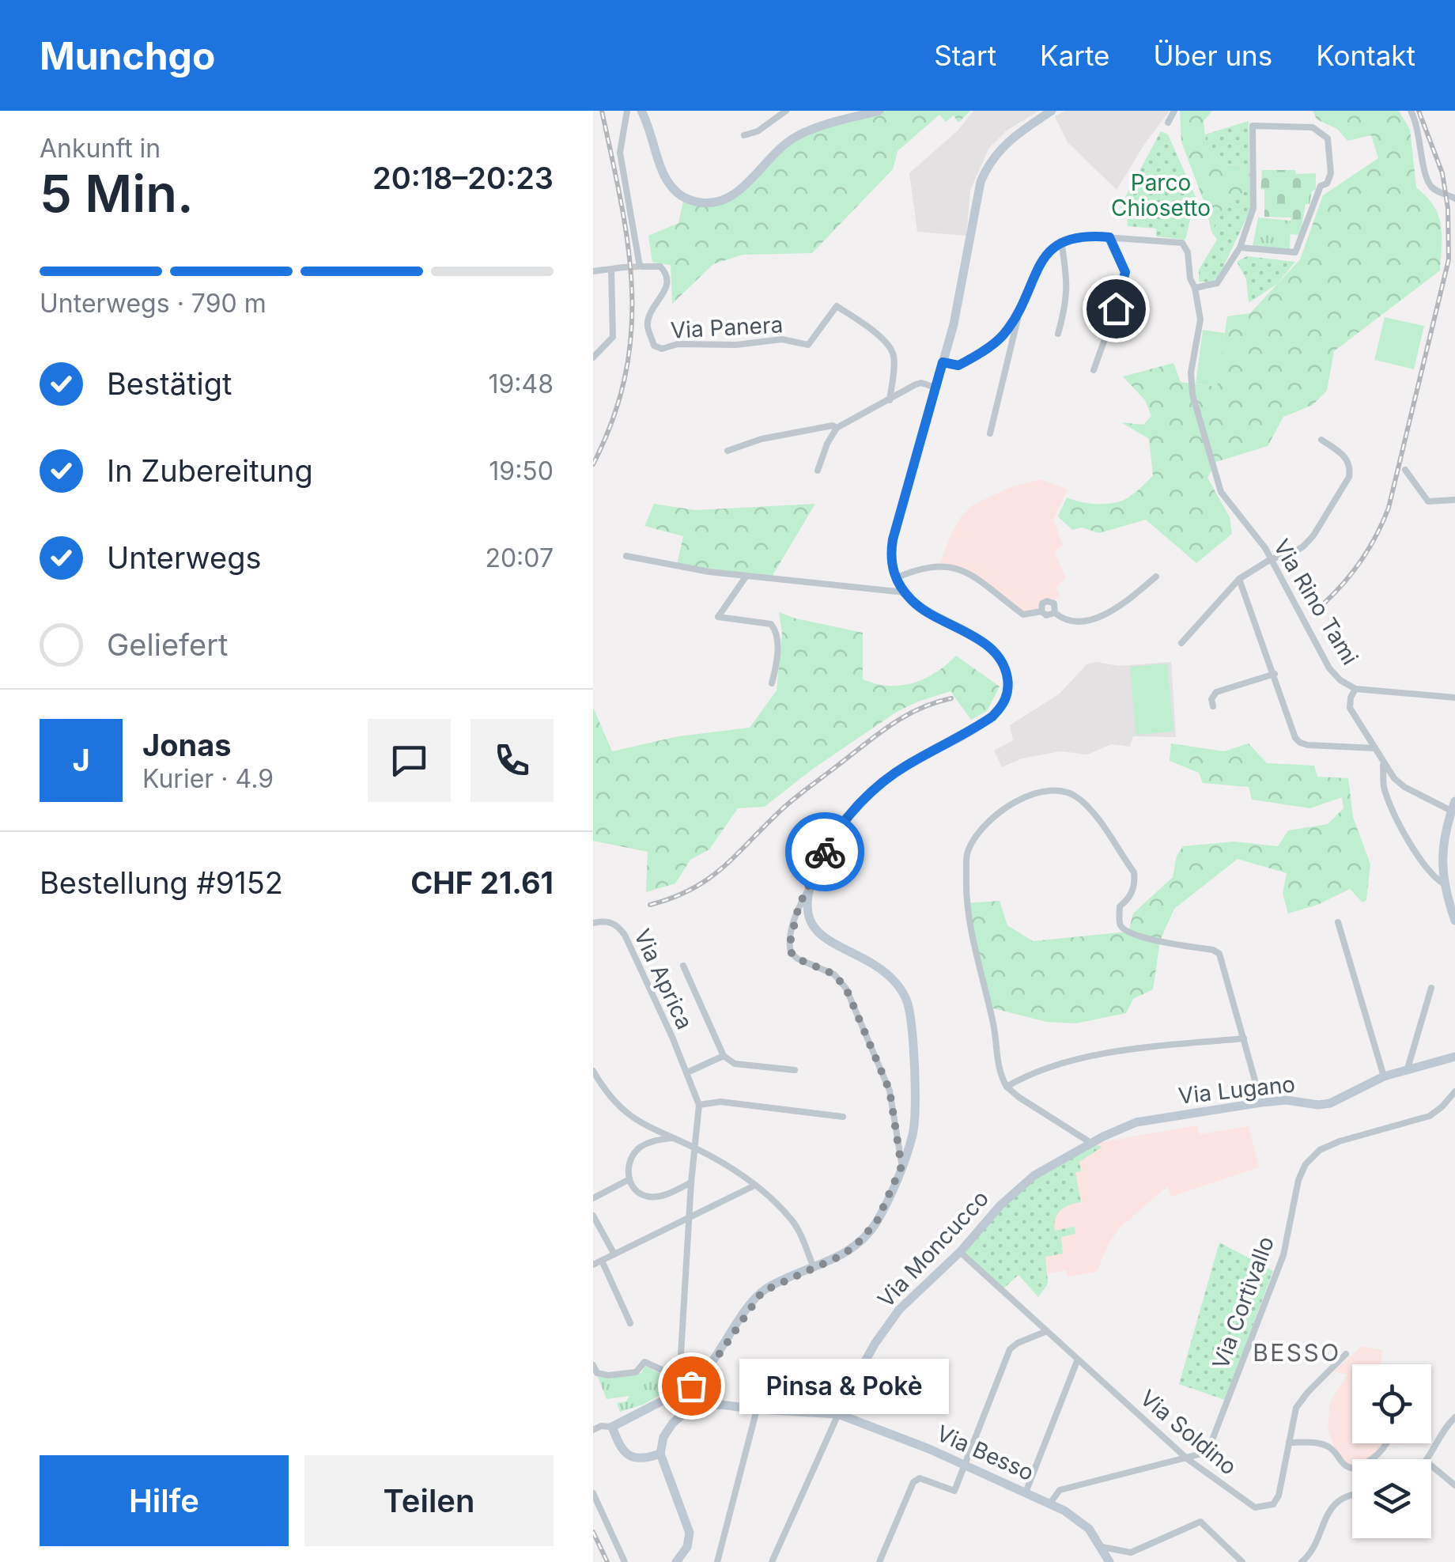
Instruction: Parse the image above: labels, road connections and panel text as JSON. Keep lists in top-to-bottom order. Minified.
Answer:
{"streets":{"main road":["Via Lugano","Via Moncucco","Via Besso"],"street":["Via Panera","Via Rino Tami","Via Aprica","Via Cortivallo","Via Soldino"]},"crossings":[["Via Lugano","Via Moncucco"],["Via Moncucco","Via Soldino"],["Via Moncucco","Via Besso"],["Via Cortivallo","Via Soldino"],["Via Cortivallo","Via Besso"]],"districts":["BESSO"],"parks":["Parco Chiosetto"],"places":["Pinsa & Pokè"],"page":{"header":"Munchgo","nav":["Start","Karte","Über uns","Kontakt"],"heading":["5 Min.","Ankunft in","20:18–20:23"],"panel":["Jonas","Kurier · 4.9","Bestellung #9152","CHF 21.61"],"bar":"Unterwegs · 790 m","list":[["Bestätigt","19:48"],["In Zubereitung","19:50"],["Unterwegs","20:07"],"Geliefert"],"round":"J","bubble":"Pinsa & Pokè","buttons":["Hilfe","Teilen"]}}
